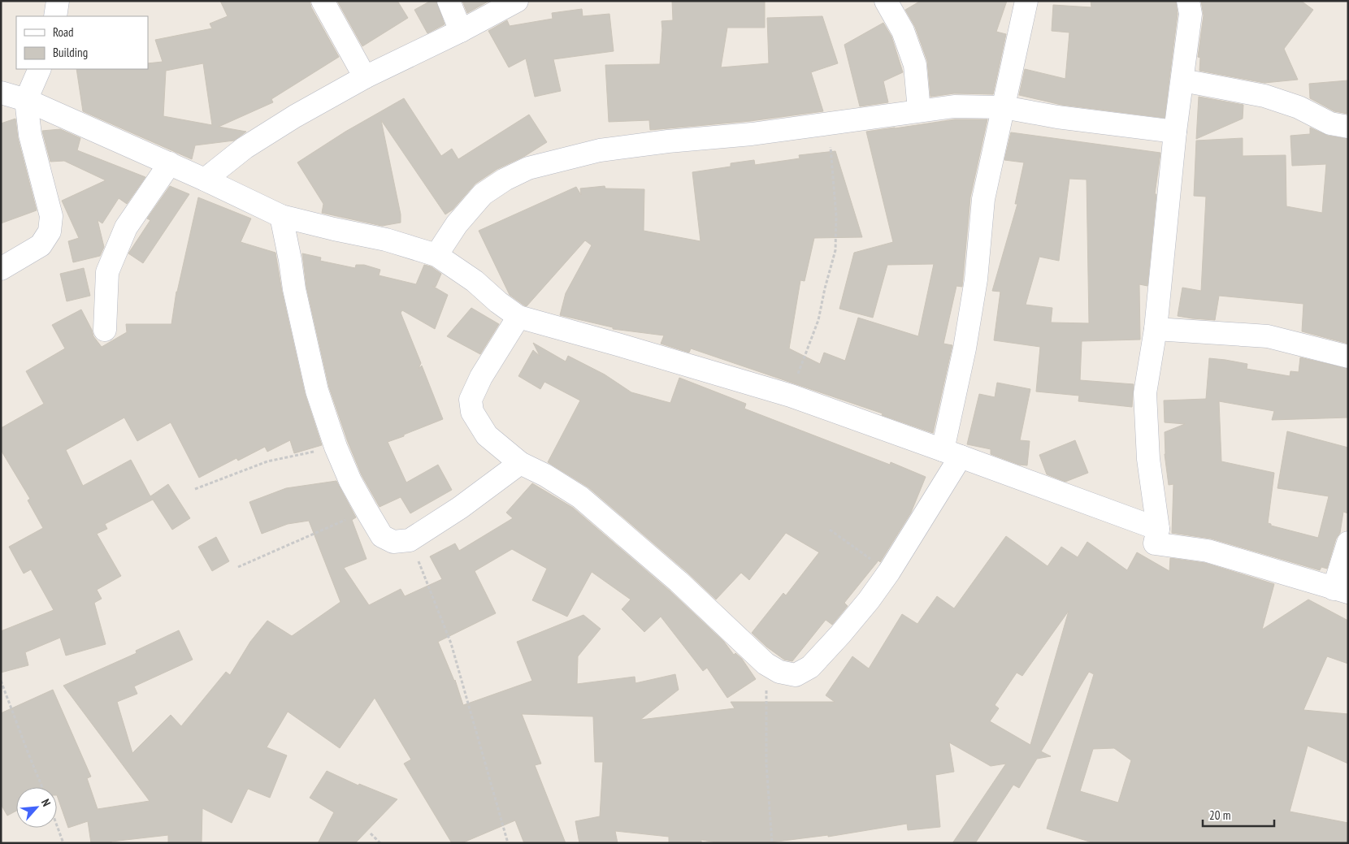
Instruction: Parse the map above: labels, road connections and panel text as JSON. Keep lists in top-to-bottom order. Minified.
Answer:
{"legend":["Road","Building"],"scale_bar":"20 m","north":"top right"}
